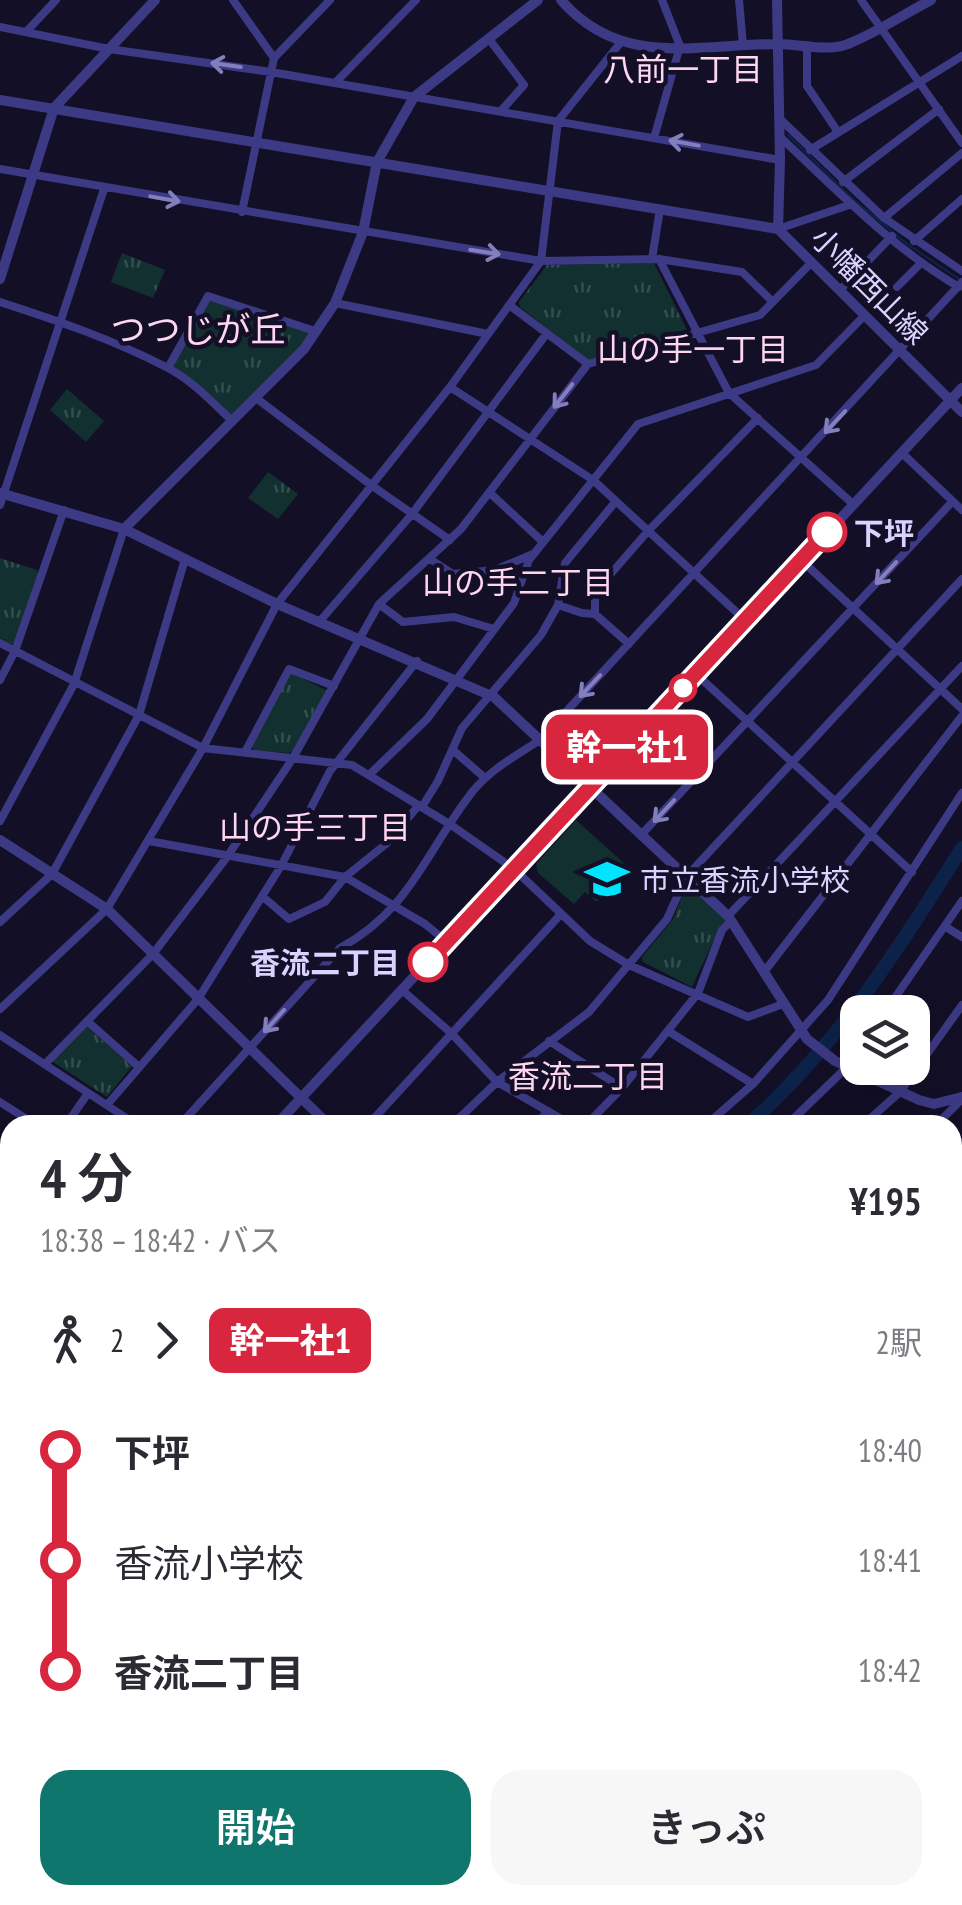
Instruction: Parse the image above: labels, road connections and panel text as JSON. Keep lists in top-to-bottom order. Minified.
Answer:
{"streets":{"street":["小幡西山線"]},"districts":["八前一丁目","つつじが丘","山の手一丁目","山の手二丁目","山の手三丁目","香流二丁目"],"places":{"other":["下坪","香流二丁目"],"school or university":["市立香流小学校"]},"lines":["bus line 幹一社1"],"page":{"on_map":"幹一社1","heading":["4 分","18:38 – 18:42 · バス","¥195"],"legs":["2","幹一社1","2駅"],"list":[{"name":"下坪","value":"18:40"},{"name":"香流小学校","value":"18:41"},{"name":"香流二丁目","value":"18:42"}],"buttons":["開始","きっぷ"]}}
